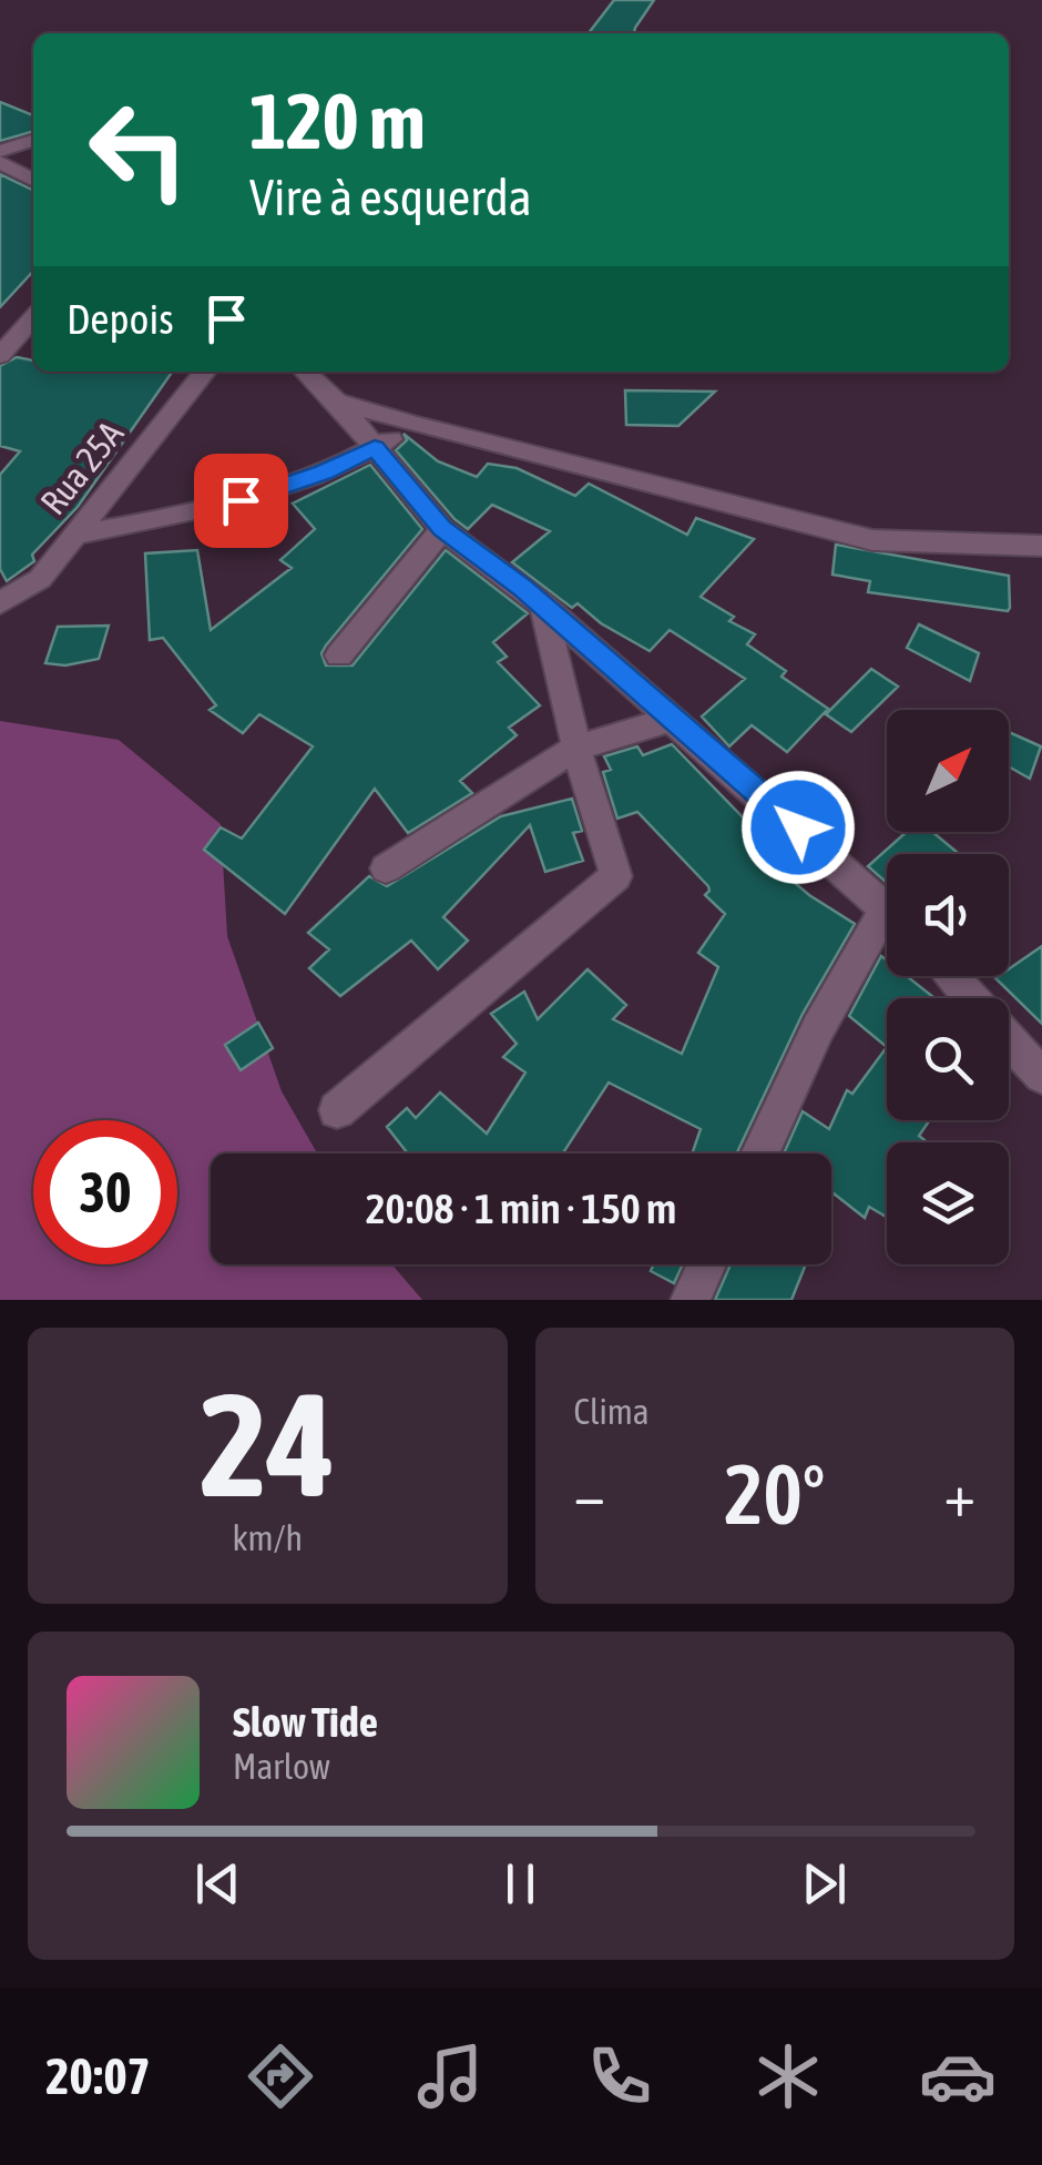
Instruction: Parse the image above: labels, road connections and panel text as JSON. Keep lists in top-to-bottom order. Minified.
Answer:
{"streets":{"street":["Rua 25A"]},"north":"top right","page":{"turn":["120 m","Vire à esquerda"],"then":"Depois","limit":"30","trip":"20:08 · 1 min · 150 m","tile":[["24","km/h"],"Clima"],"heat":["−","20°","+"],"song":["Slow Tide","Marlow"],"tabs":"20:07"}}
